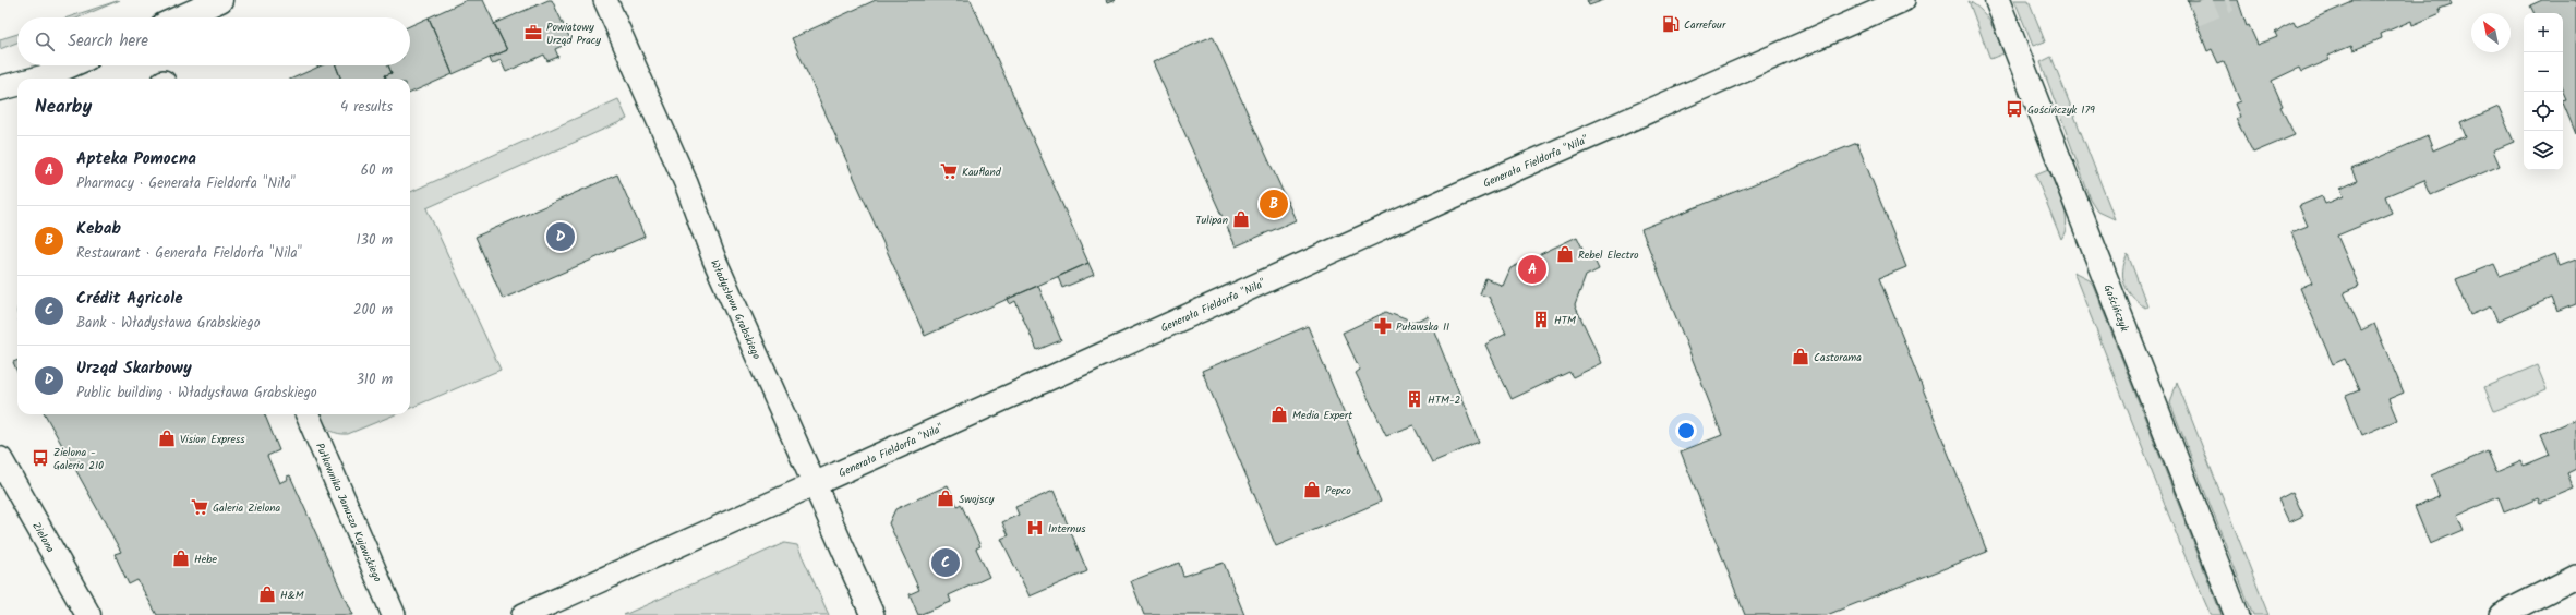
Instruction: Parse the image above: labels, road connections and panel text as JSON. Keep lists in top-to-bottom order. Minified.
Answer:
{"streets":{"street":["Generała Fieldorfa \"Nila\"","Gościńczyk","Władysława Grabskiego","Pułkownika Janusza Kujawskiego","Zielona"]},"crossings":[["Generała Fieldorfa \"Nila\"","Władysława Grabskiego"]],"places":{"fuel station":["Carrefour"],"office":["Powiatowy Urząd Pracy"],"bus stop":["Gościńczyk 179","Zielona - Galeria 210"],"supermarket":["Kaufland","Galeria Zielona"],"shop":["Tulipan","Rebel Electro","Castorama","Media Expert","Vision Express","Pepco","Swojscy","Hebe","H&M"],"building":["HTM","HTM-2"],"pharmacy":["Puławska II"],"hospital":["Internus"]},"north":"top left","page":{"map_buttons":["+","−"],"search":"Search here","heading":["Nearby","4 results"],"list":[{"mark":"A","name":"Apteka Pomocna","note":"Pharmacy · Generała Fieldorfa \"Nila\"","value":"60 m"},{"mark":"B","name":"Kebab","note":"Restaurant · Generała Fieldorfa \"Nila\"","value":"130 m"},{"mark":"C","name":"Crédit Agricole","note":"Bank · Władysława Grabskiego","value":"200 m"},{"mark":"D","name":"Urząd Skarbowy","note":"Public building · Władysława Grabskiego","value":"310 m"}],"pins":["B","D","A","C"]}}
